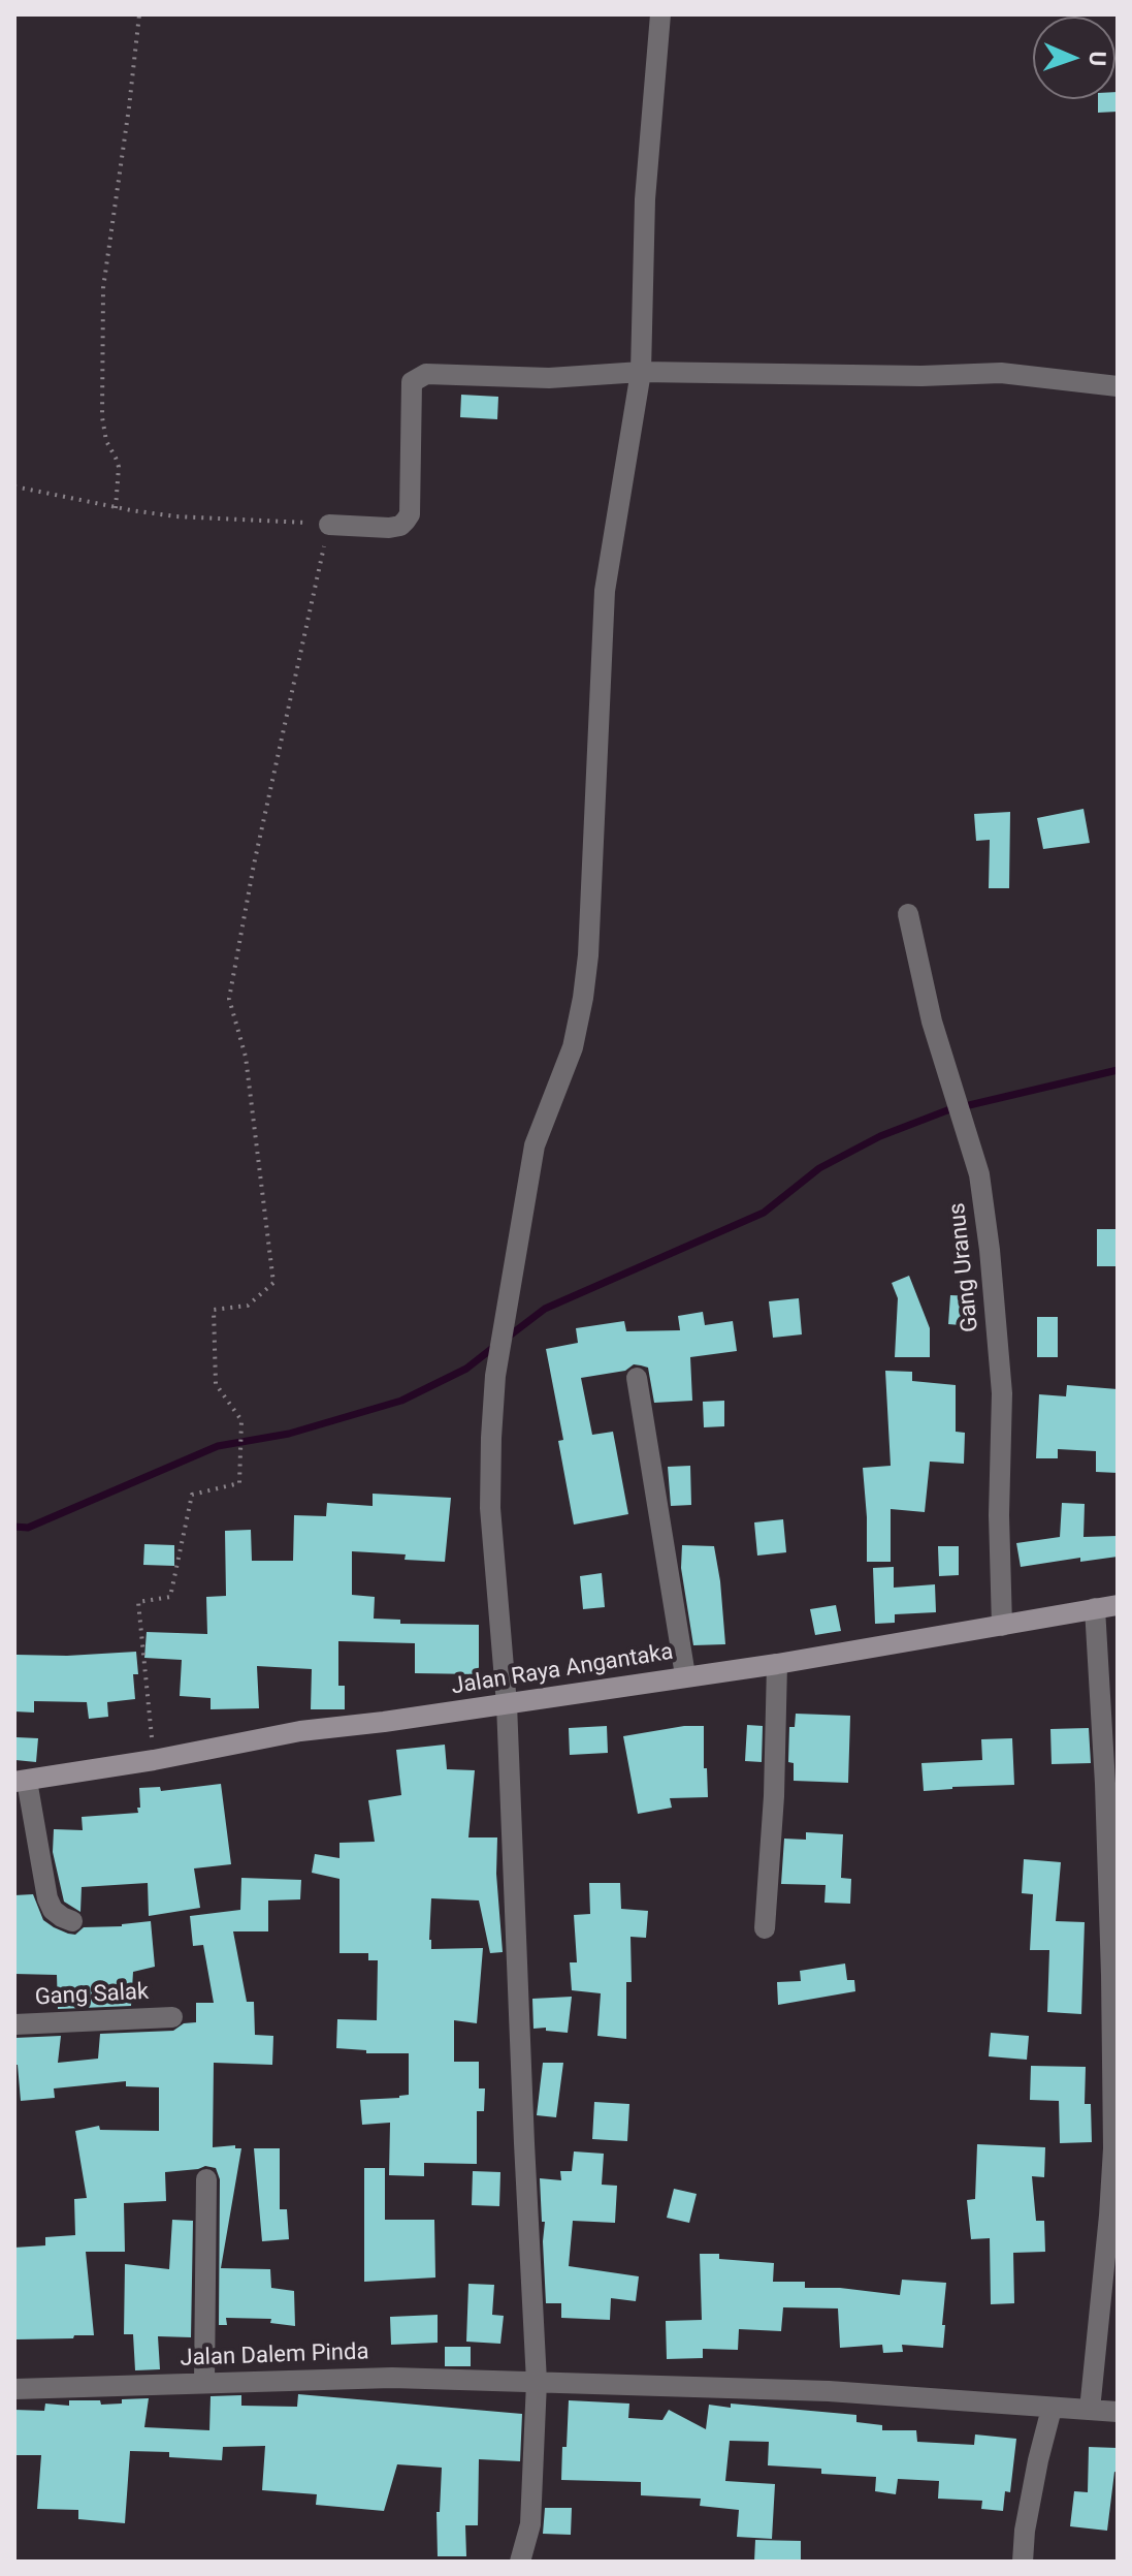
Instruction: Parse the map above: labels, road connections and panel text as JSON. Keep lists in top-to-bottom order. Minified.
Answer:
{"streets":{"main road":["Jalan Raya Angantaka"],"street":["Gang Uranus","Gang Salak","Jalan Dalem Pinda"]},"crossings":[["Gang Uranus","Jalan Raya Angantaka"]],"north":"right"}
